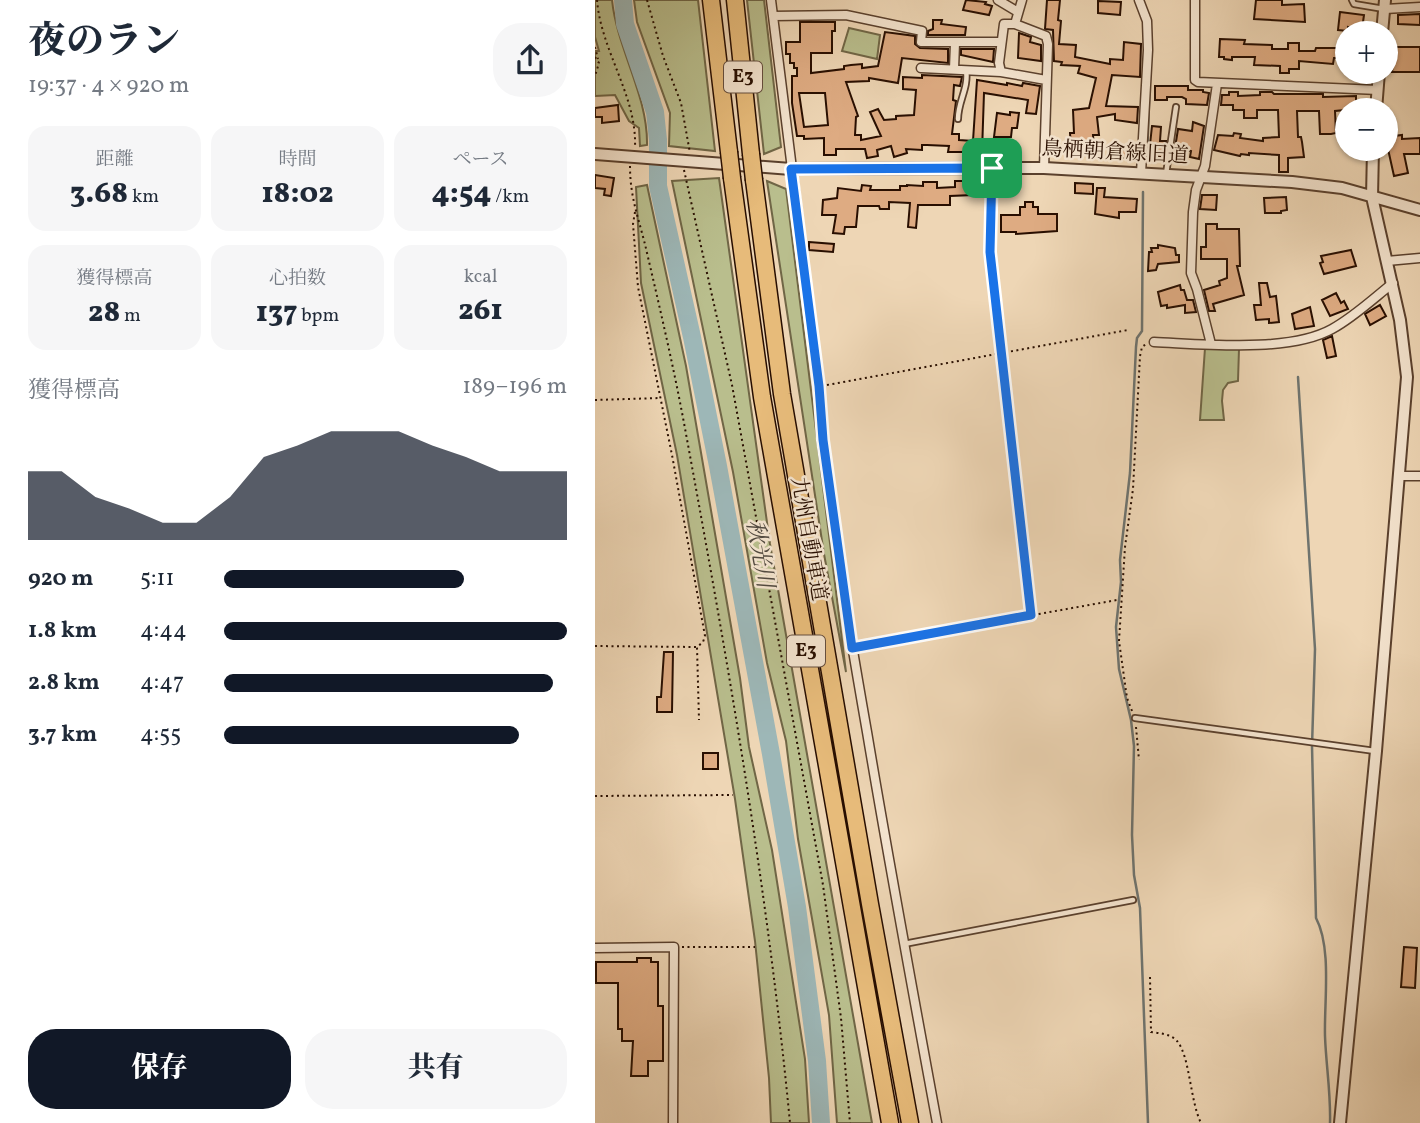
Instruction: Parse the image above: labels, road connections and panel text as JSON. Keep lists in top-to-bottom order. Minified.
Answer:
{"streets":{"highway":["E3","九州自動車道"],"street":["鳥栖朝倉線旧道"]},"water":["秋光川"],"page":{"heading":["夜のラン","19:37 · 4 × 920 m"],"map_buttons":["+","−"],"stats":[["距離","3.68 km"],["時間","18:02"],["ペース","4:54 /km"],["獲得標高","28 m"],["心拍数","137 bpm"],["kcal","261"]],"chart":["獲得標高","189–196 m"],"list":[{"name":"920 m","note":"5:11"},{"name":"1.8 km","note":"4:44"},{"name":"2.8 km","note":"4:47"},{"name":"3.7 km","note":"4:55"}],"buttons":["保存","共有"]}}
